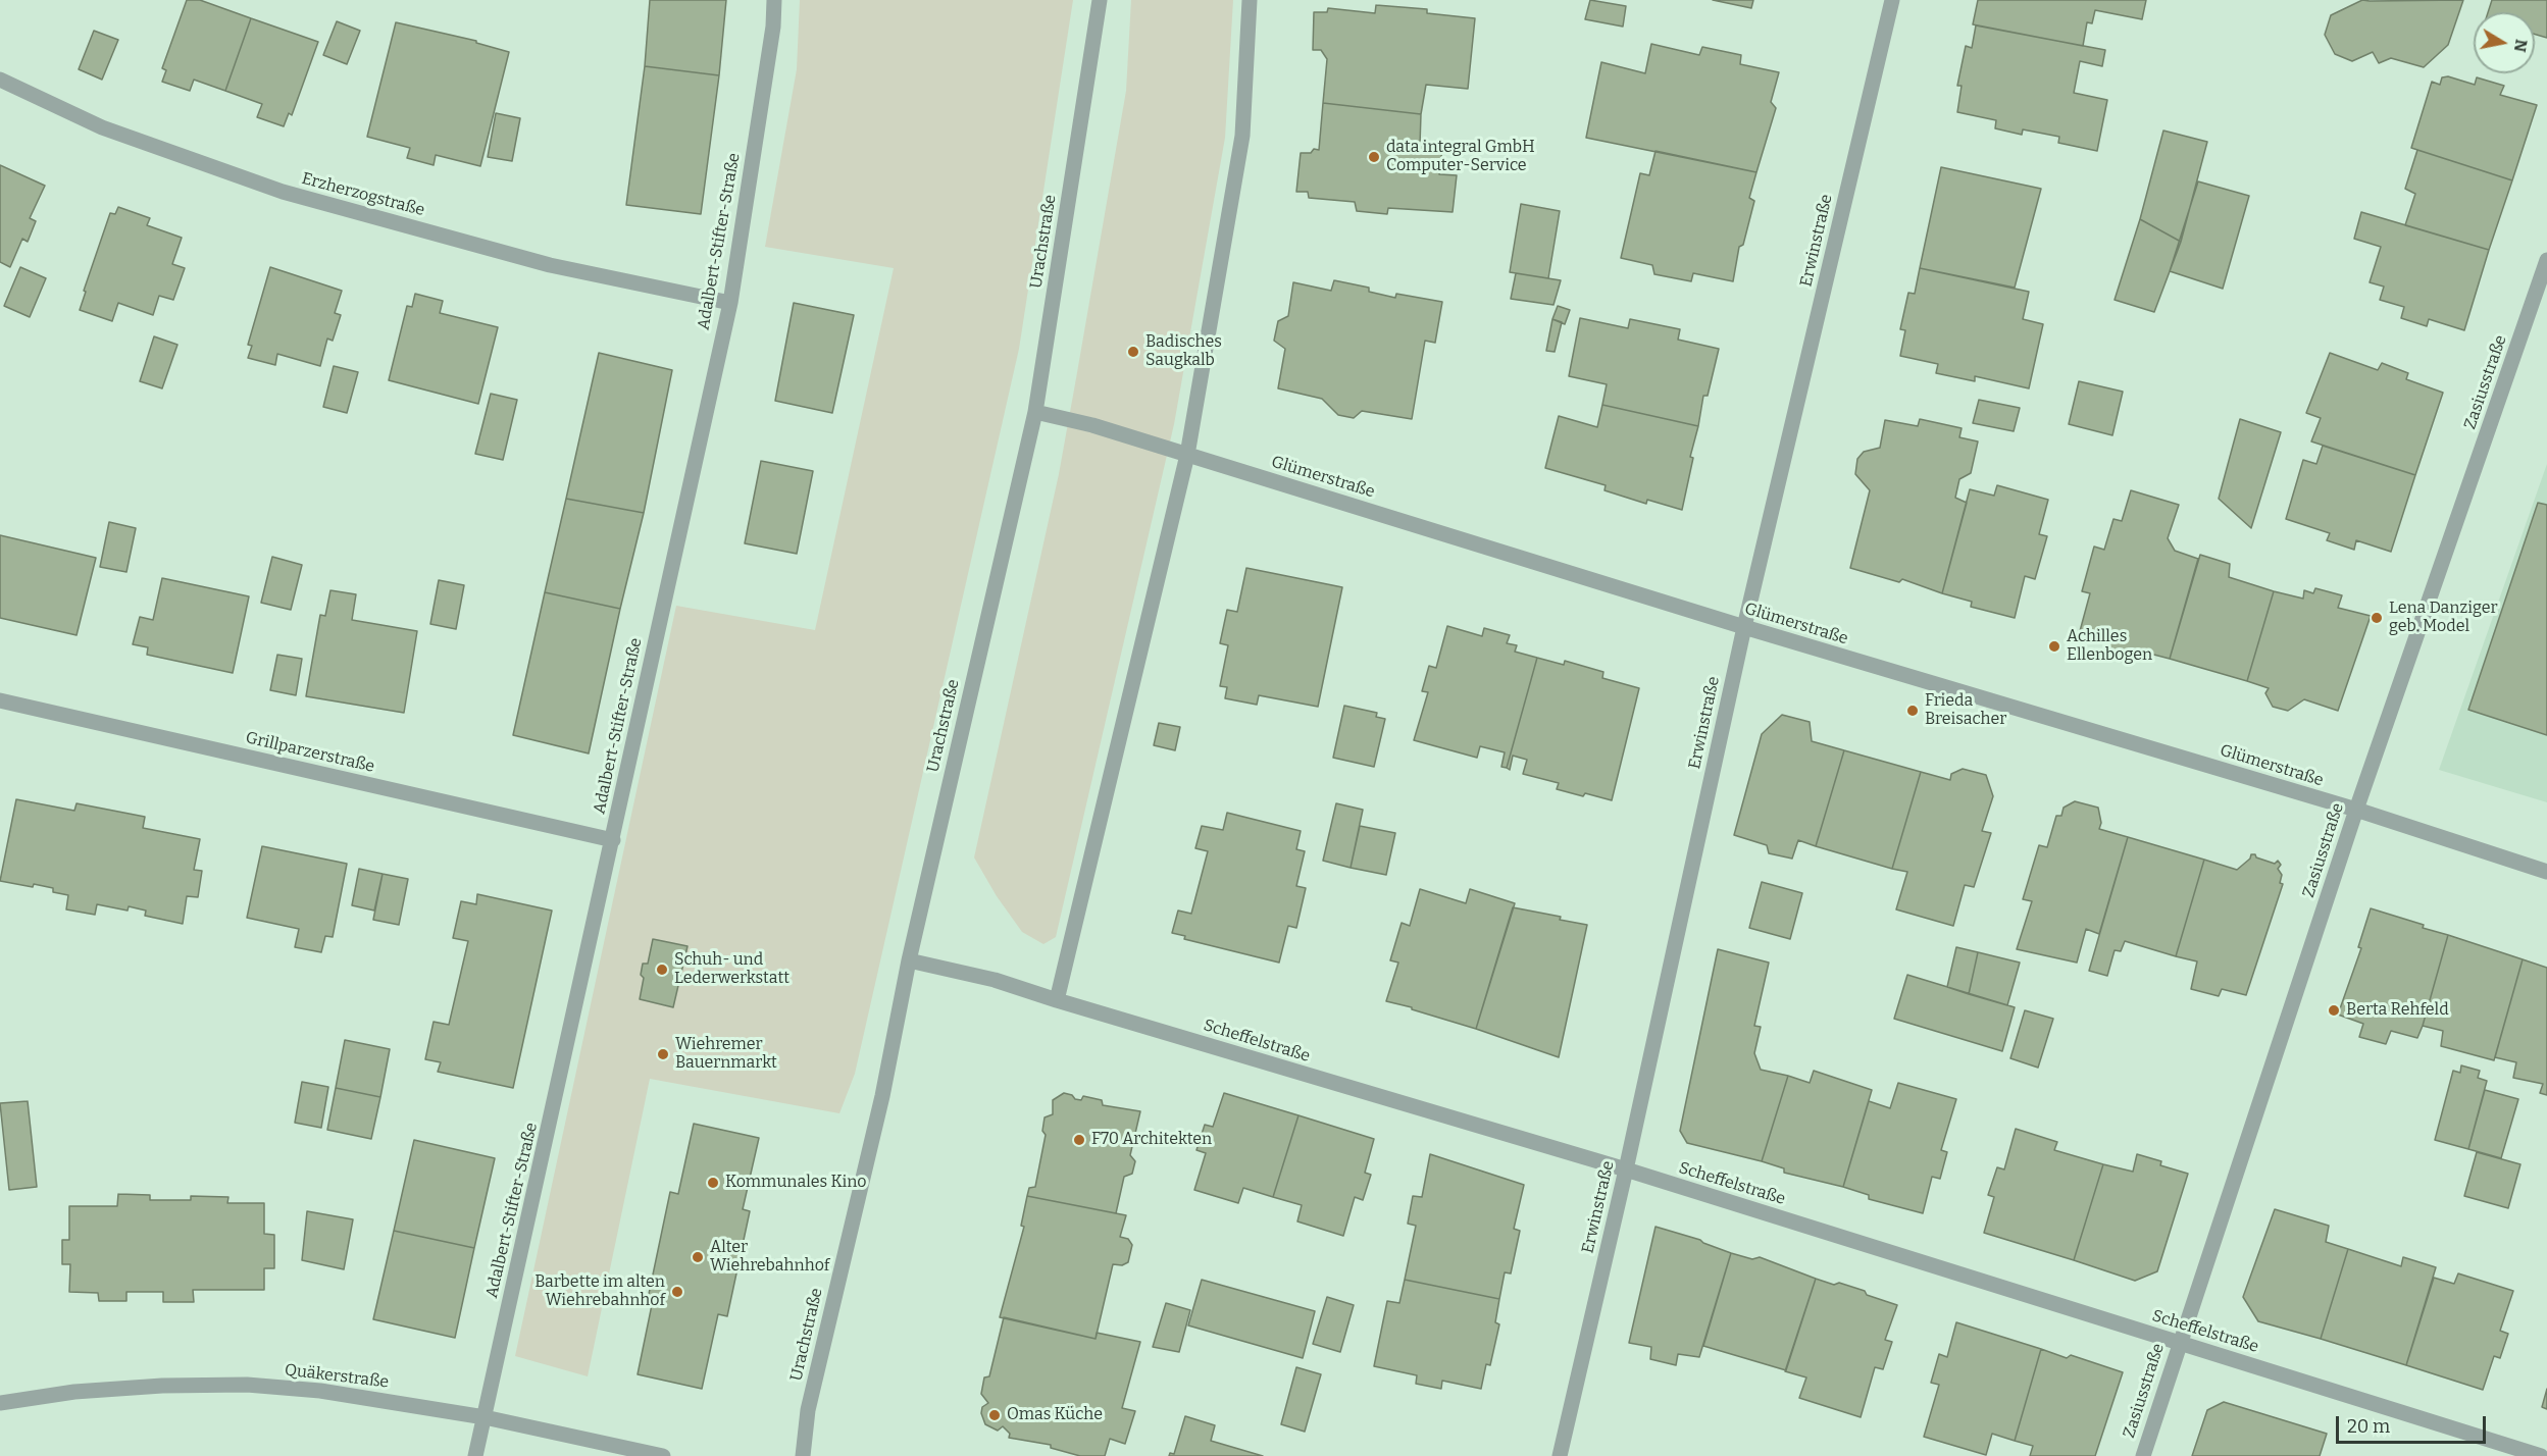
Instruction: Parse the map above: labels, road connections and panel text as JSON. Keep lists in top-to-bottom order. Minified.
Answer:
{"streets":{"street":["Erzherzogstraße","Erwinstraße","Adalbert-Stifter-Straße","Urachstraße","Zasiusstraße","Glümerstraße","Grillparzerstraße","Scheffelstraße","Quäkerstraße"]},"crossings":[["Erzherzogstraße","Adalbert-Stifter-Straße"],["Erwinstraße","Glümerstraße"],["Erwinstraße","Scheffelstraße"],["Adalbert-Stifter-Straße","Grillparzerstraße"],["Adalbert-Stifter-Straße","Quäkerstraße"],["Urachstraße","Glümerstraße"],["Urachstraße","Scheffelstraße"],["Zasiusstraße","Glümerstraße"],["Zasiusstraße","Scheffelstraße"]],"places":["data integral GmbH Computer-Service","Badisches Saugkalb","Lena Danziger geb. Model","Achilles Ellenbogen","Frieda Breisacher","Schuh- und Lederwerkstatt","Berta Rehfeld","Wiehremer Bauernmarkt","F70 Architekten","Kommunales Kino","Alter Wiehrebahnhof","Barbette im alten Wiehrebahnhof","Omas Küche"],"scale_bar":"20 m","north":"right"}
